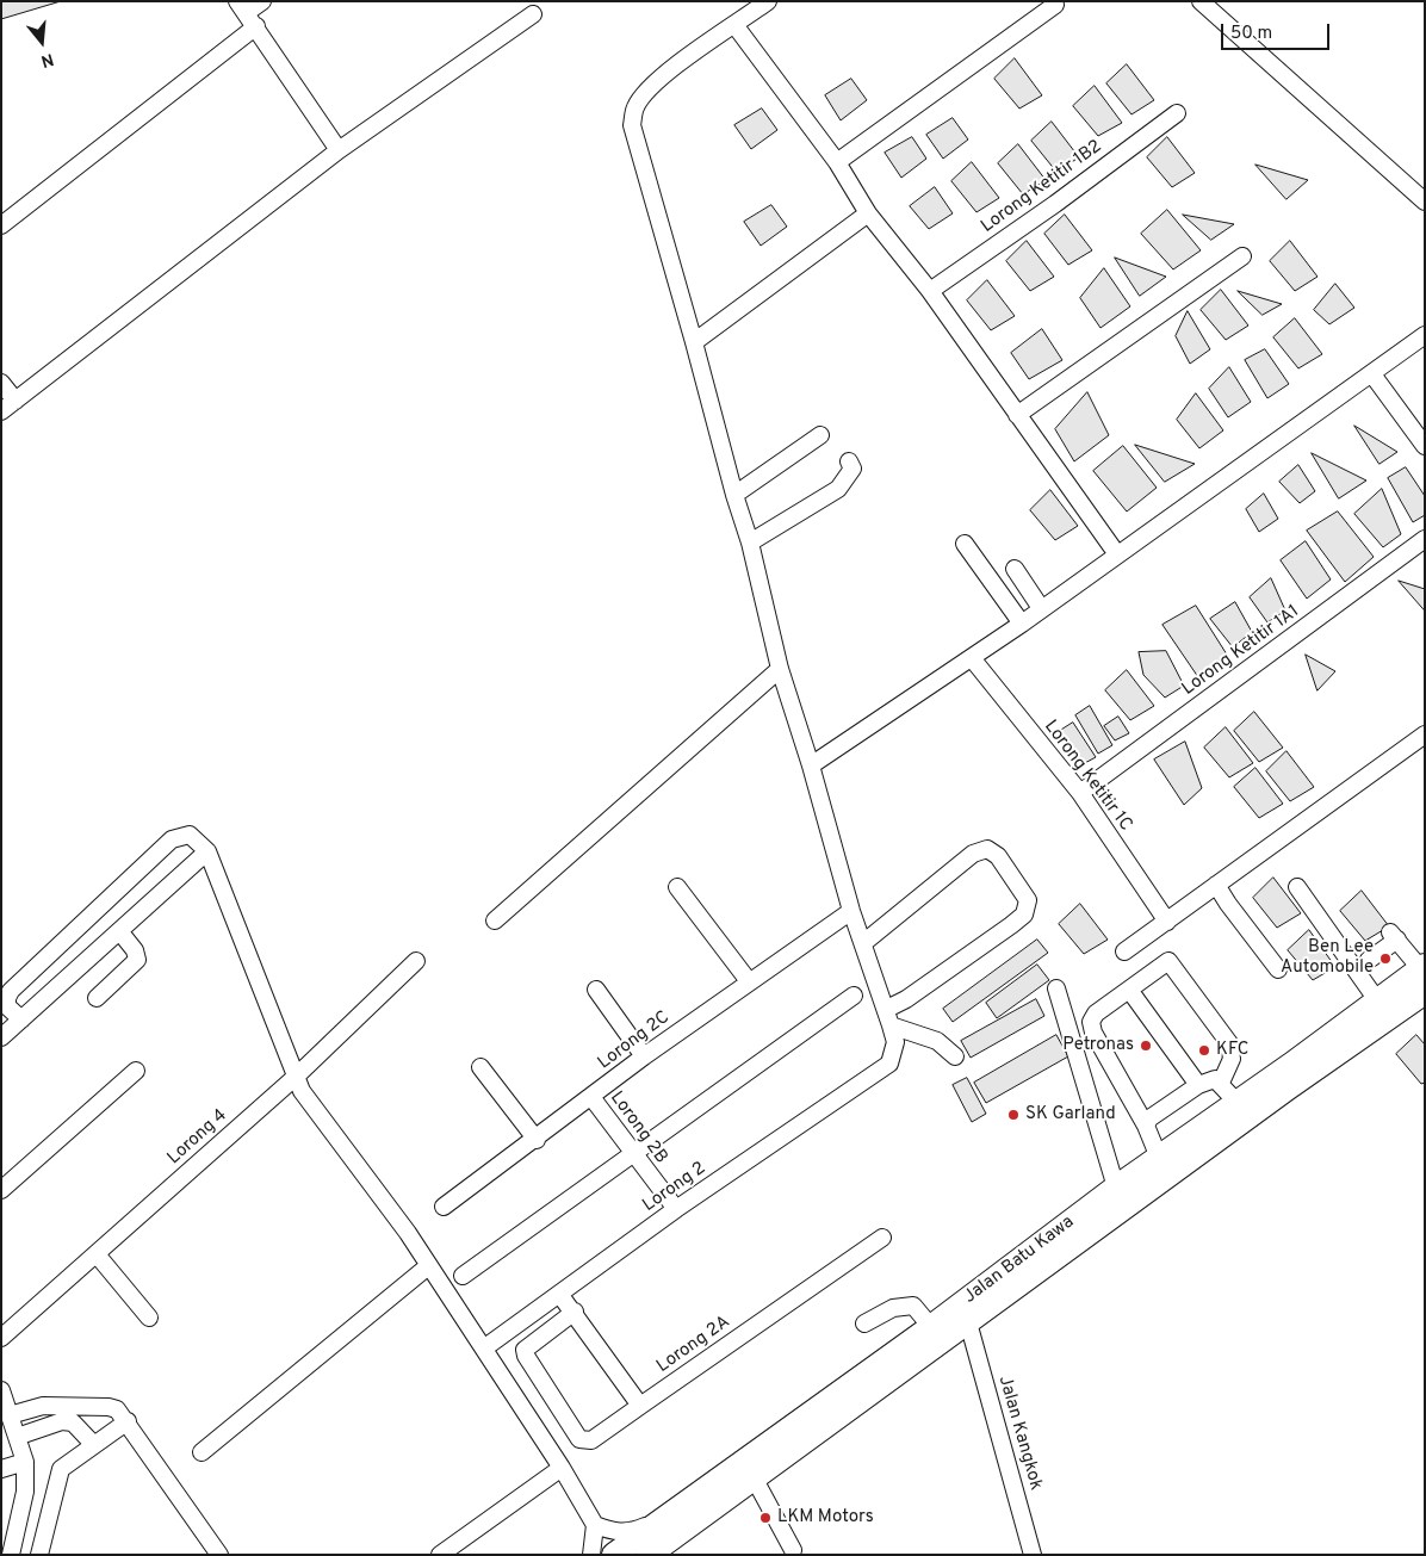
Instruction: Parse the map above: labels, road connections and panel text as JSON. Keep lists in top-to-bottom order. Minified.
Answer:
{"streets":{"highway":["Jalan Batu Kawa"],"street":["Lorong Ketitir 1B2","Lorong Ketitir 1A1","Lorong Ketitir 1C","Lorong 2C","Lorong 2B","Lorong 4","Lorong 2","Lorong 2A","Jalan Kangkok"]},"crossings":[["Lorong Ketitir 1A1","Lorong Ketitir 1C"],["Lorong 2C","Lorong 2B"],["Lorong 2B","Lorong 2"],["Jalan Batu Kawa","Jalan Kangkok"]],"places":["Ben Lee Automobile","Petronas","KFC","SK Garland","LKM Motors"],"scale_bar":"50 m","north":"bottom"}
